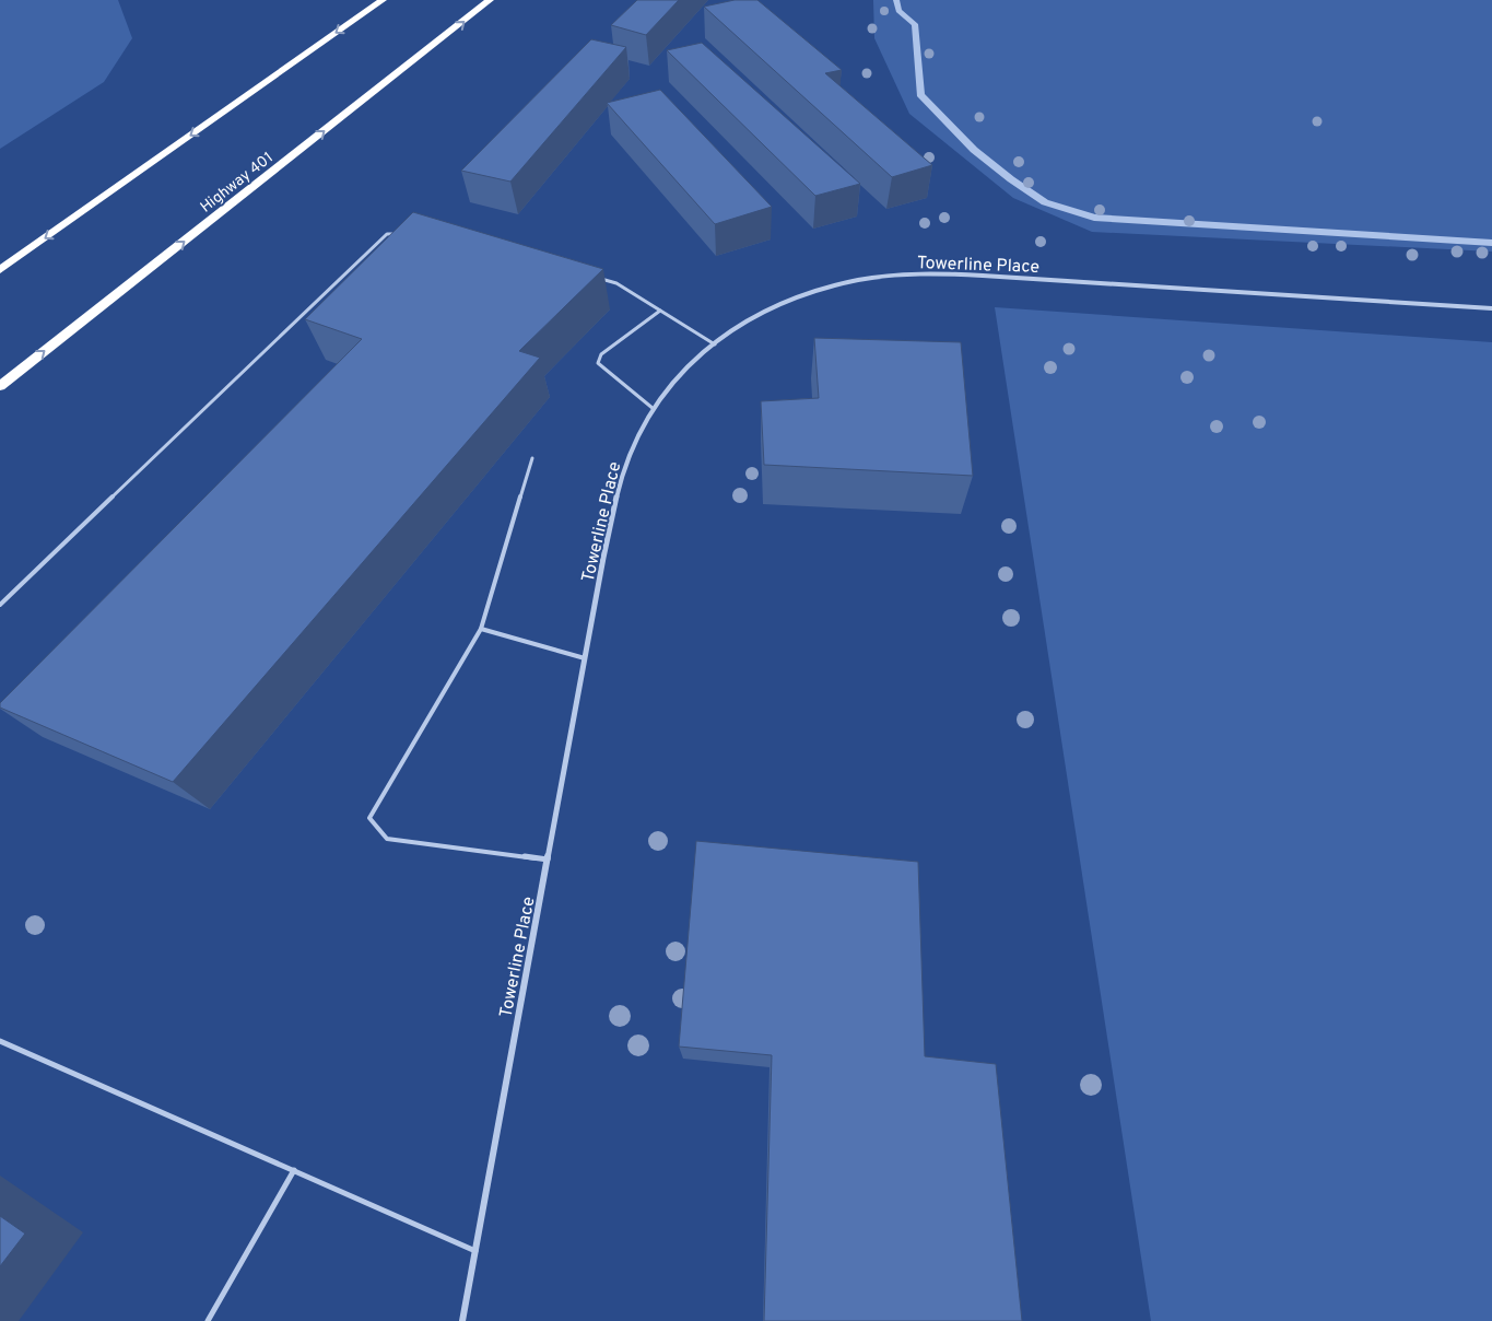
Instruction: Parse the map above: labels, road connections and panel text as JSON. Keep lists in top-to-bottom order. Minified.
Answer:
{"streets":{"highway":["Highway 401"],"street":["Towerline Place"]}}
